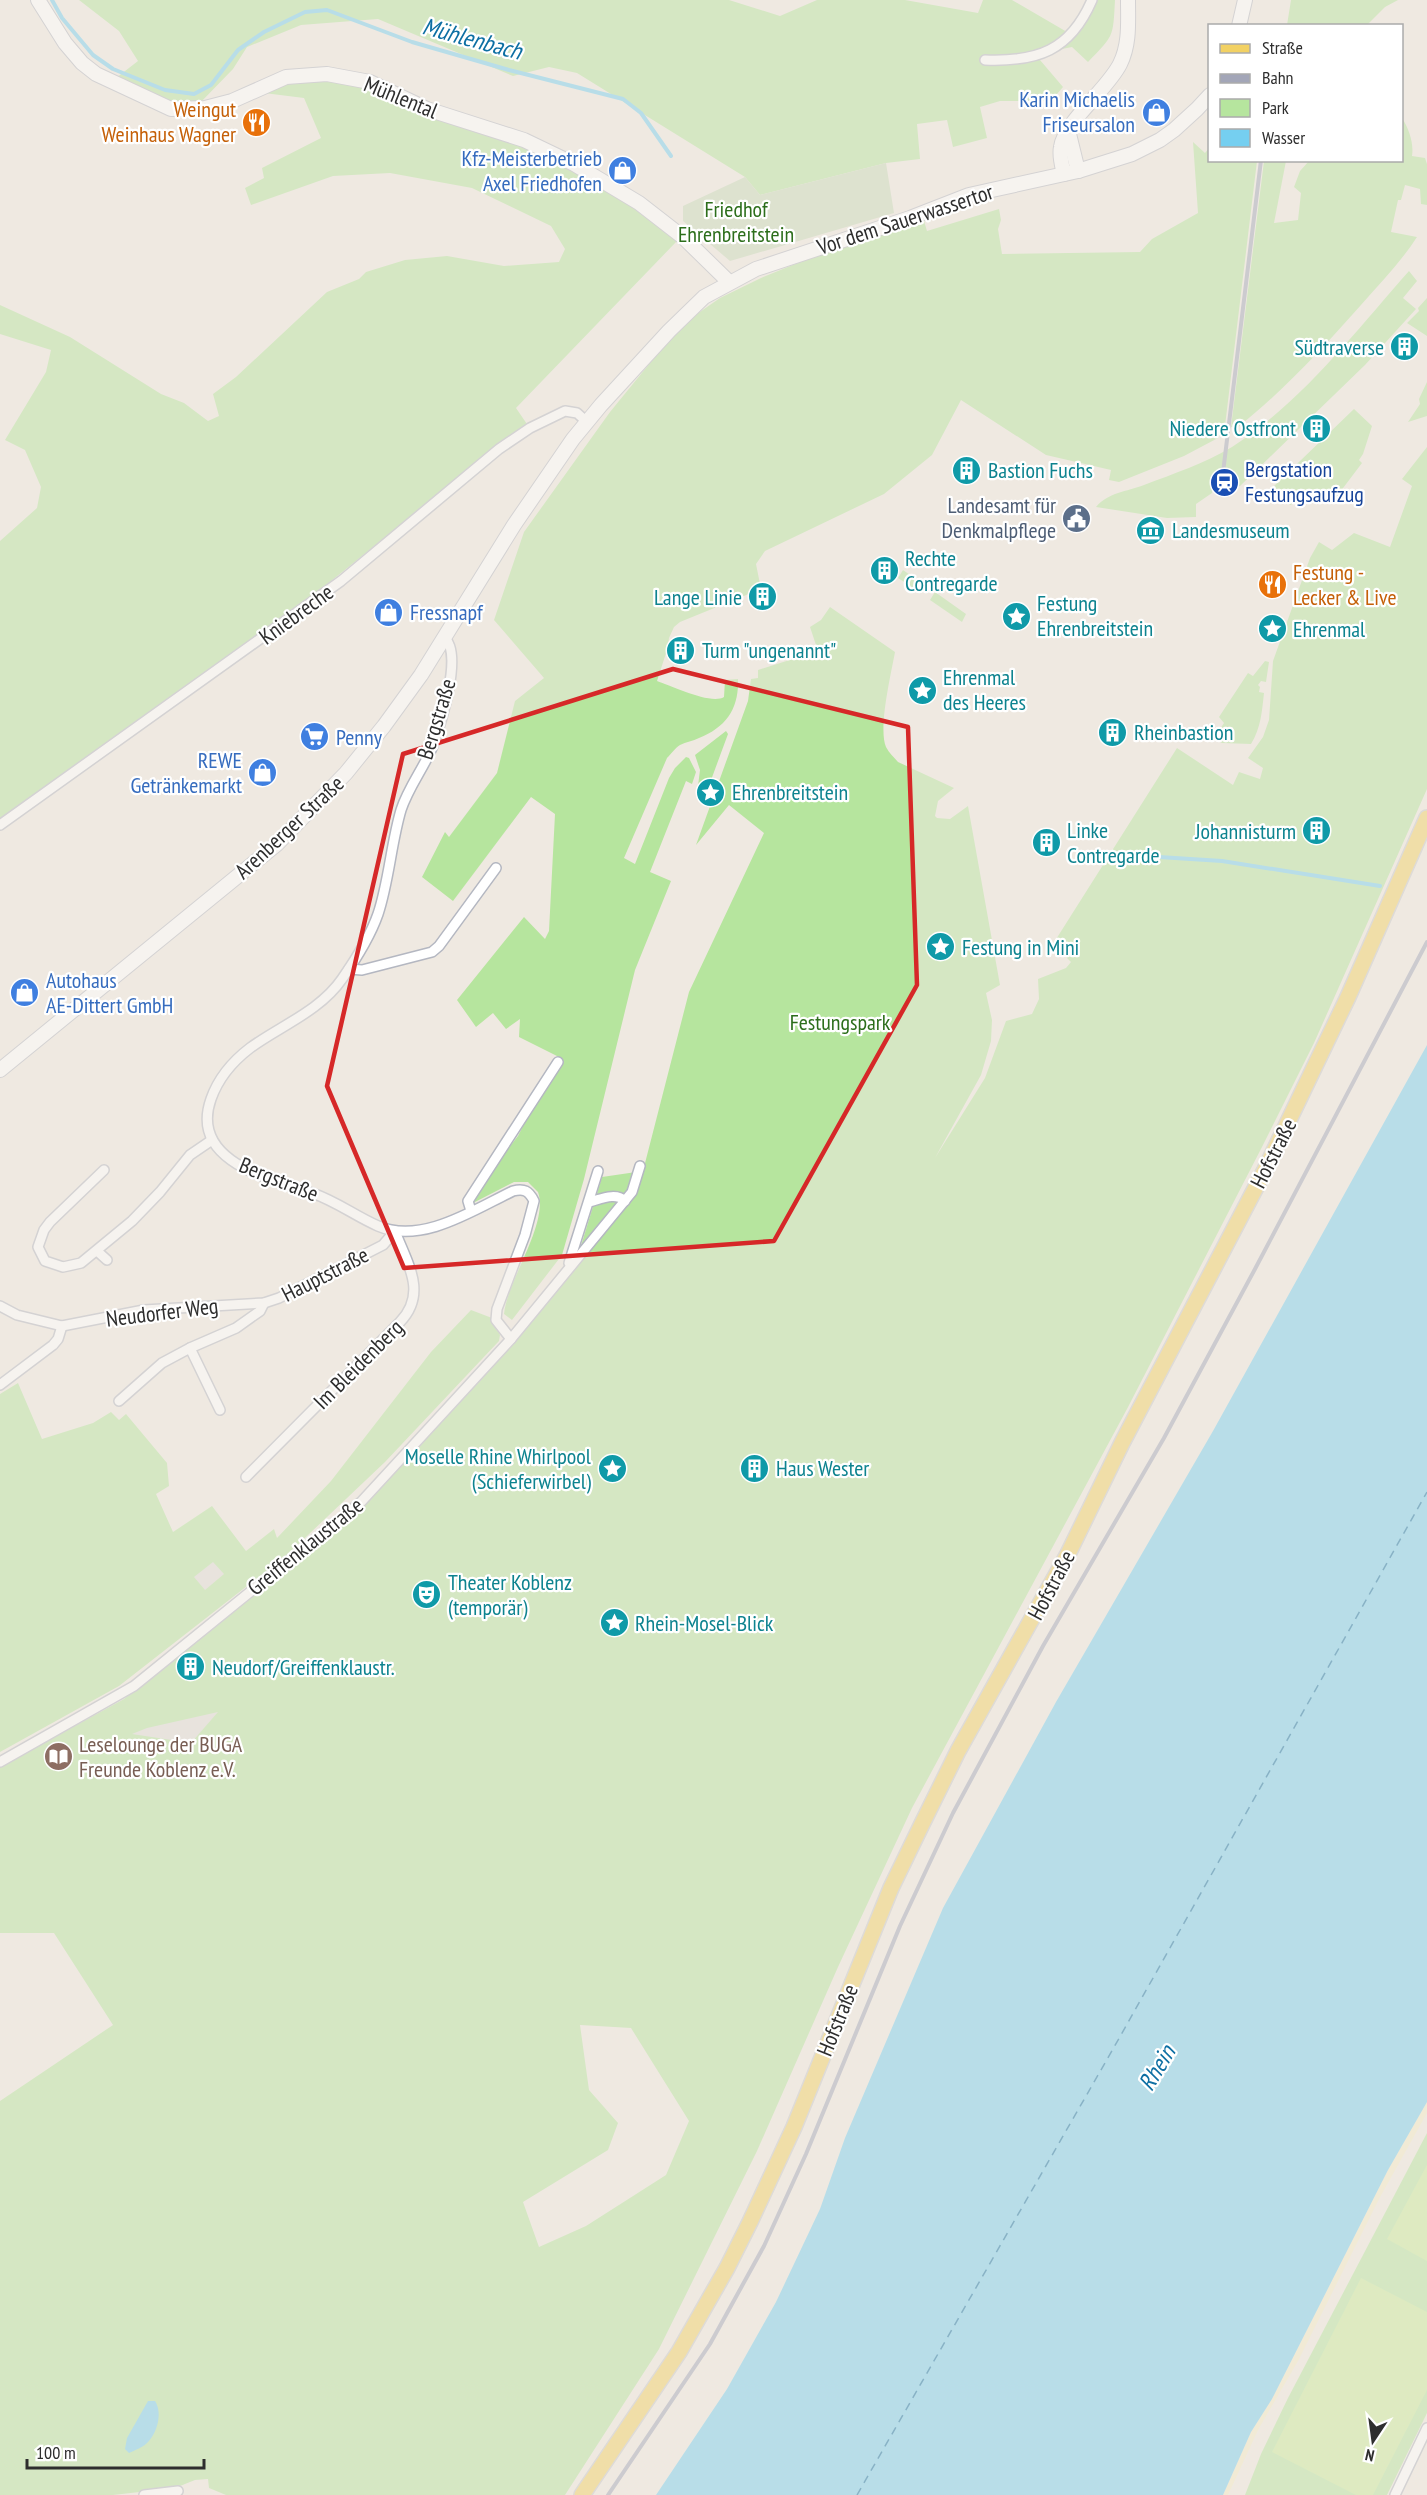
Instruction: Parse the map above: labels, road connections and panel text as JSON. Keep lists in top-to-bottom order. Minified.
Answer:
{"streets":{"main road":["Mühlental","Vor dem Sauerwassertor","Arenberger Straße","Hofstraße"],"street":["Kniebreche","Bergstraße","Hauptstraße","Neudorfer Weg","Im Bleidenberg","Greiffenklaustraße"]},"crossings":[["Mühlental","Vor dem Sauerwassertor"],["Vor dem Sauerwassertor","Kniebreche"],["Vor dem Sauerwassertor","Arenberger Straße"],["Bergstraße","Arenberger Straße"],["Bergstraße","Hauptstraße"],["Bergstraße","Im Bleidenberg"],["Bergstraße","Greiffenklaustraße"],["Hauptstraße","Neudorfer Weg"],["Hauptstraße","Im Bleidenberg"]],"water":["Mühlenbach","Rhein"],"parks":["Friedhof Ehrenbreitstein","Festungspark"],"places":{"shop":["Karin Michaelis Friseursalon","Kfz-Meisterbetrieb Axel Friedhofen","Fressnapf","REWE Getränkemarkt","Autohaus AE-Dittert GmbH"],"restaurant":["Weingut Weinhaus Wagner","Festung - Lecker & Live"],"building":["Südtraverse","Niedere Ostfront","Bastion Fuchs","Rechte Contregarde","Lange Linie","Turm \"ungenannt\"","Rheinbastion","Johannisturm","Linke Contregarde","Haus Wester","Neudorf/Greiffenklaustr."],"station":["Bergstation Festungsaufzug"],"public building":["Landesamt für Denkmalpflege"],"museum":["Landesmuseum"],"place":["Festung Ehrenbreitstein","Ehrenmal","Ehrenmal des Heeres","Ehrenbreitstein","Festung in Mini","Moselle Rhine Whirlpool (Schieferwirbel)","Rhein-Mosel-Blick"],"supermarket":["Penny"],"theatre":["Theater Koblenz (temporär)"],"library":["Leselounge der BUGA Freunde Koblenz e.V."]},"legend":["Straße","Bahn","Park","Wasser"],"scale_bar":"100 m","north":"bottom"}
